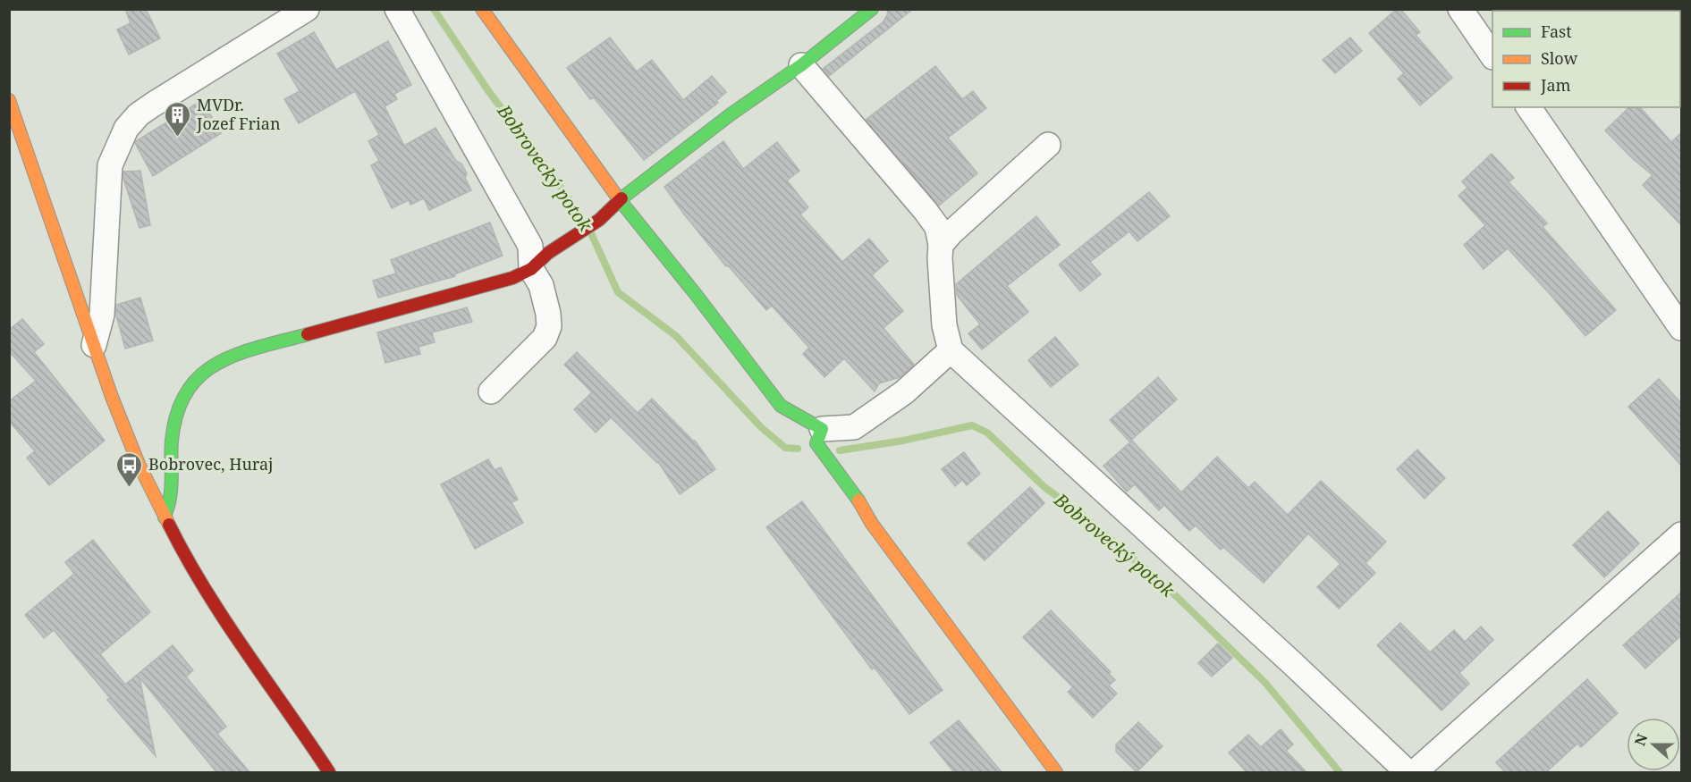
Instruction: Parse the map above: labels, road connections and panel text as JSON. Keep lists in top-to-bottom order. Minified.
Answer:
{"water":["Bobrovecký potok"],"places":{"building":["MVDr. Jozef Frian"],"bus stop":["Bobrovec, Huraj"]},"legend":["Fast","Slow","Jam"],"north":"left"}
